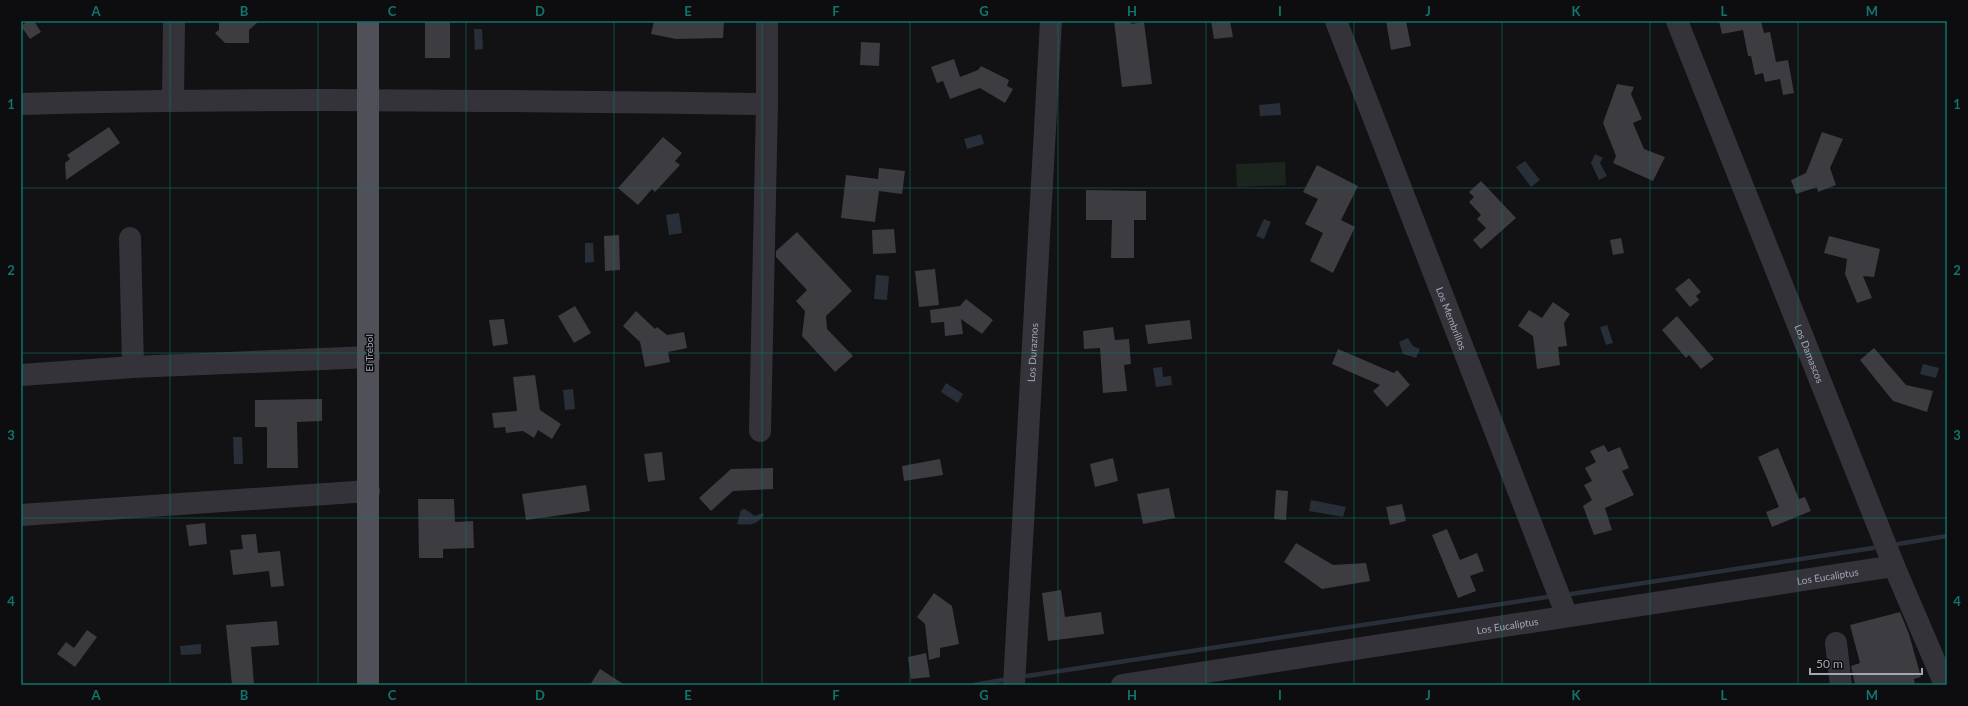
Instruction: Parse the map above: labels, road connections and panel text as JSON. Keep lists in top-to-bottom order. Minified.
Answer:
{"streets":{"main road":["El Trébol"],"street":["Los Membrillos","Los Duraznos","Los Damascos","Los Eucaliptus"]},"crossings":[["Los Membrillos","Los Eucaliptus"],["Los Damascos","Los Eucaliptus"]],"scale_bar":"50 m","grid":{"columns":["A","B","C","D","E","F","G","H","I","J","K","L","M"],"rows":["1","2","3","4"]}}
